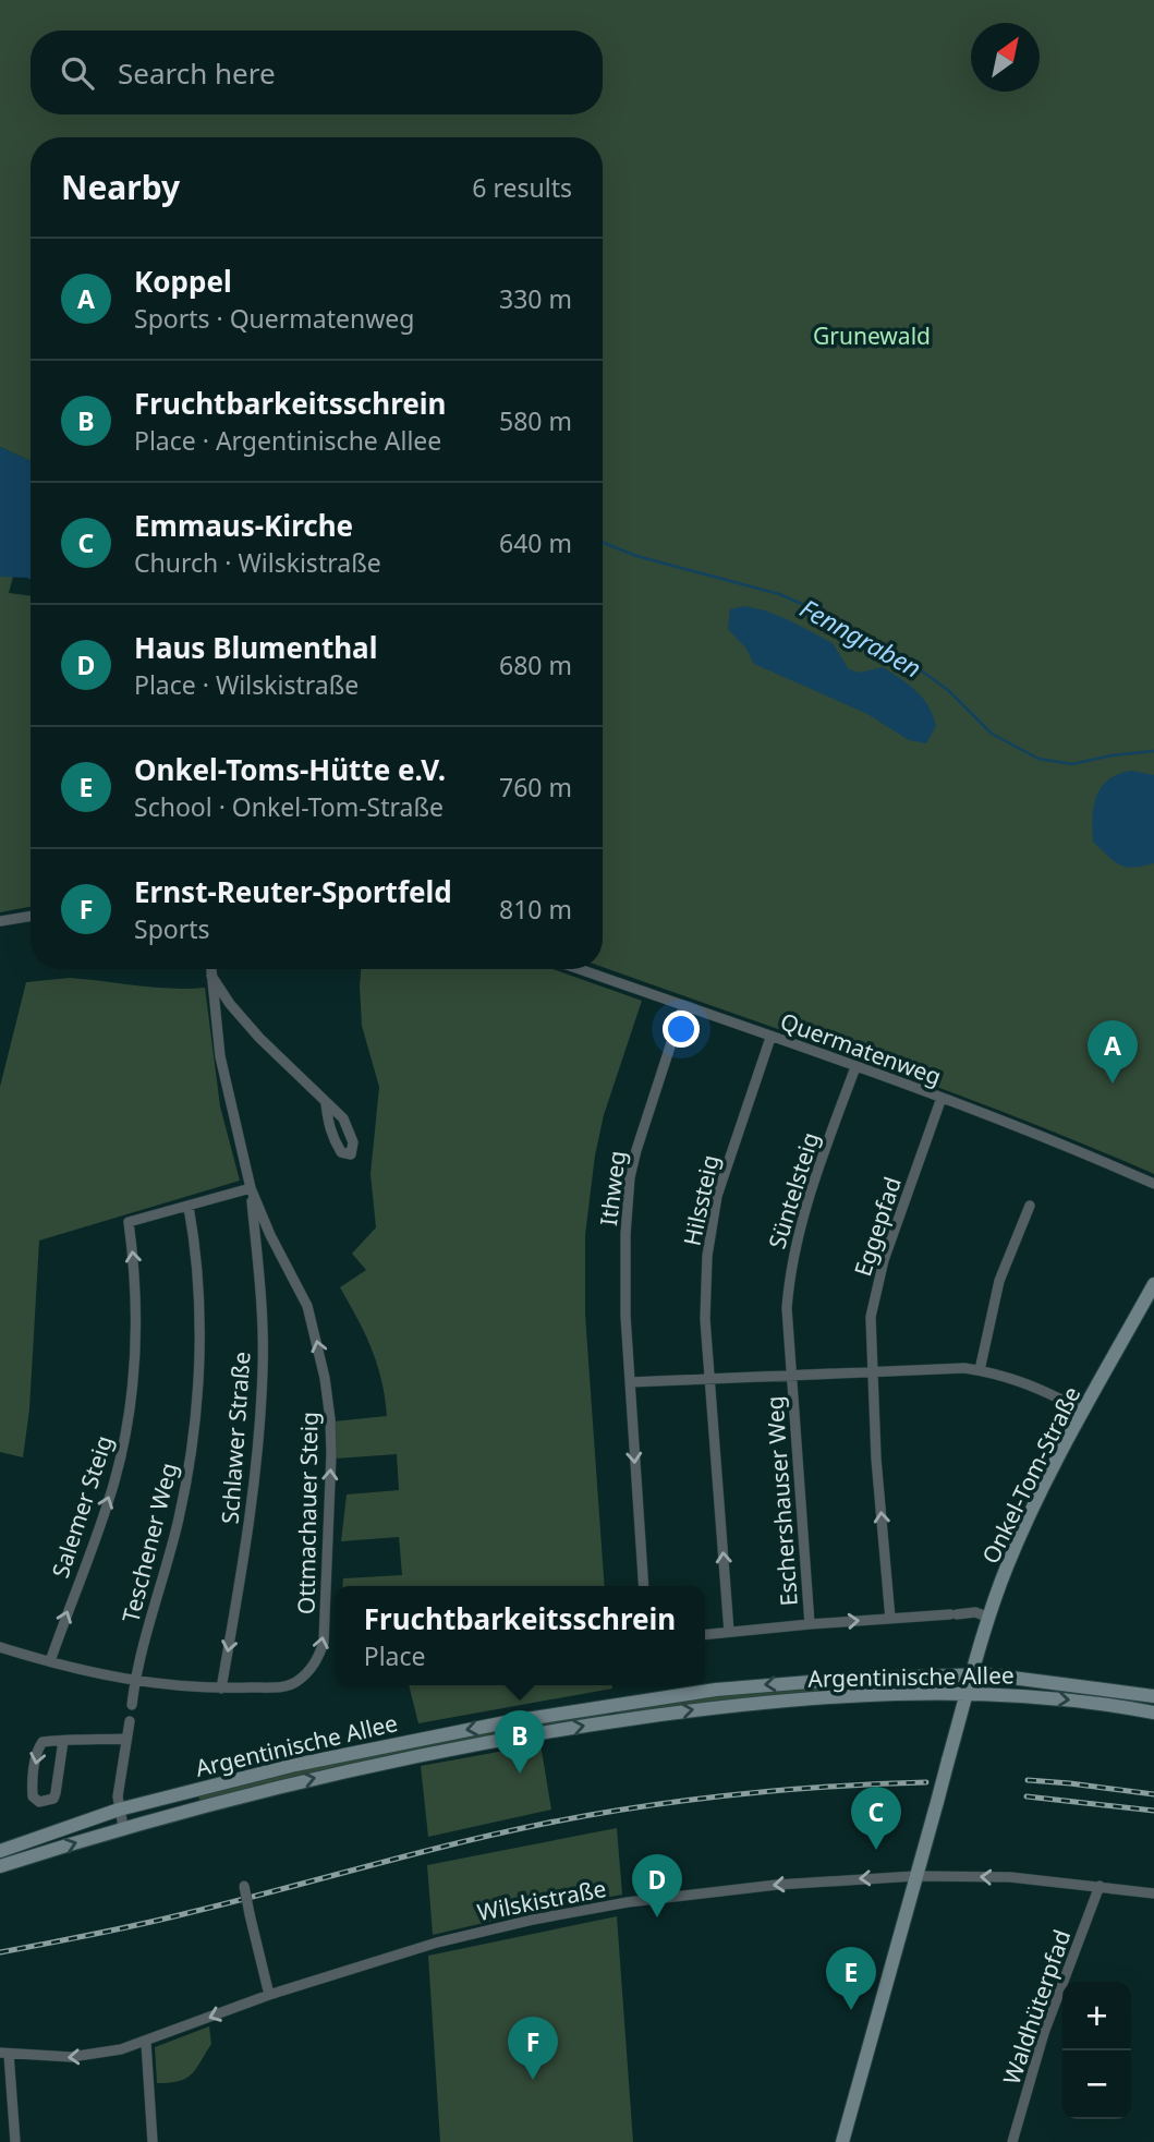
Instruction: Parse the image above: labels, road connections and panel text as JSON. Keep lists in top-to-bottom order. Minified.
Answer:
{"streets":{"main road":["Onkel-Tom-Straße","Argentinische Allee"],"street":["Quermatenweg","Ithweg","Süntelsteig","Hilssteig","Eggepfad","Schlawer Straße","Eschershauser Weg","Salemer Steig","Ottmachauer Steig","Teschener Weg","Wilskistraße","Waldhüterpfad"]},"crossings":[["Quermatenweg","Ithweg"],["Quermatenweg","Süntelsteig"],["Quermatenweg","Hilssteig"],["Quermatenweg","Eggepfad"],["Ithweg","Eschershauser Weg"],["Süntelsteig","Eschershauser Weg"],["Hilssteig","Eschershauser Weg"],["Eggepfad","Eschershauser Weg"],["Schlawer Straße","Ottmachauer Steig"],["Onkel-Tom-Straße","Eschershauser Weg"],["Onkel-Tom-Straße","Argentinische Allee"],["Onkel-Tom-Straße","Wilskistraße"],["Salemer Steig","Teschener Weg"],["Wilskistraße","Waldhüterpfad"]],"one_way":["Schlawer Straße","Salemer Steig","Ottmachauer Steig","Wilskistraße"],"water":["Fenngraben"],"parks":["Grunewald"],"north":"top right","page":{"search":"Search here","heading":["Nearby","6 results"],"list":[{"mark":"A","name":"Koppel","note":"Sports · Quermatenweg","value":"330 m"},{"mark":"B","name":"Fruchtbarkeitsschrein","note":"Place · Argentinische Allee","value":"580 m"},{"mark":"C","name":"Emmaus-Kirche","note":"Church · Wilskistraße","value":"640 m"},{"mark":"D","name":"Haus Blumenthal","note":"Place · Wilskistraße","value":"680 m"},{"mark":"E","name":"Onkel-Toms-Hütte e.V.","note":"School · Onkel-Tom-Straße","value":"760 m"},{"mark":"F","name":"Ernst-Reuter-Sportfeld","note":"Sports","value":"810 m"}],"pins":["A","B","C","D","E","F"],"popup":["Fruchtbarkeitsschrein","Place"],"map_buttons":["+","−"]}}
